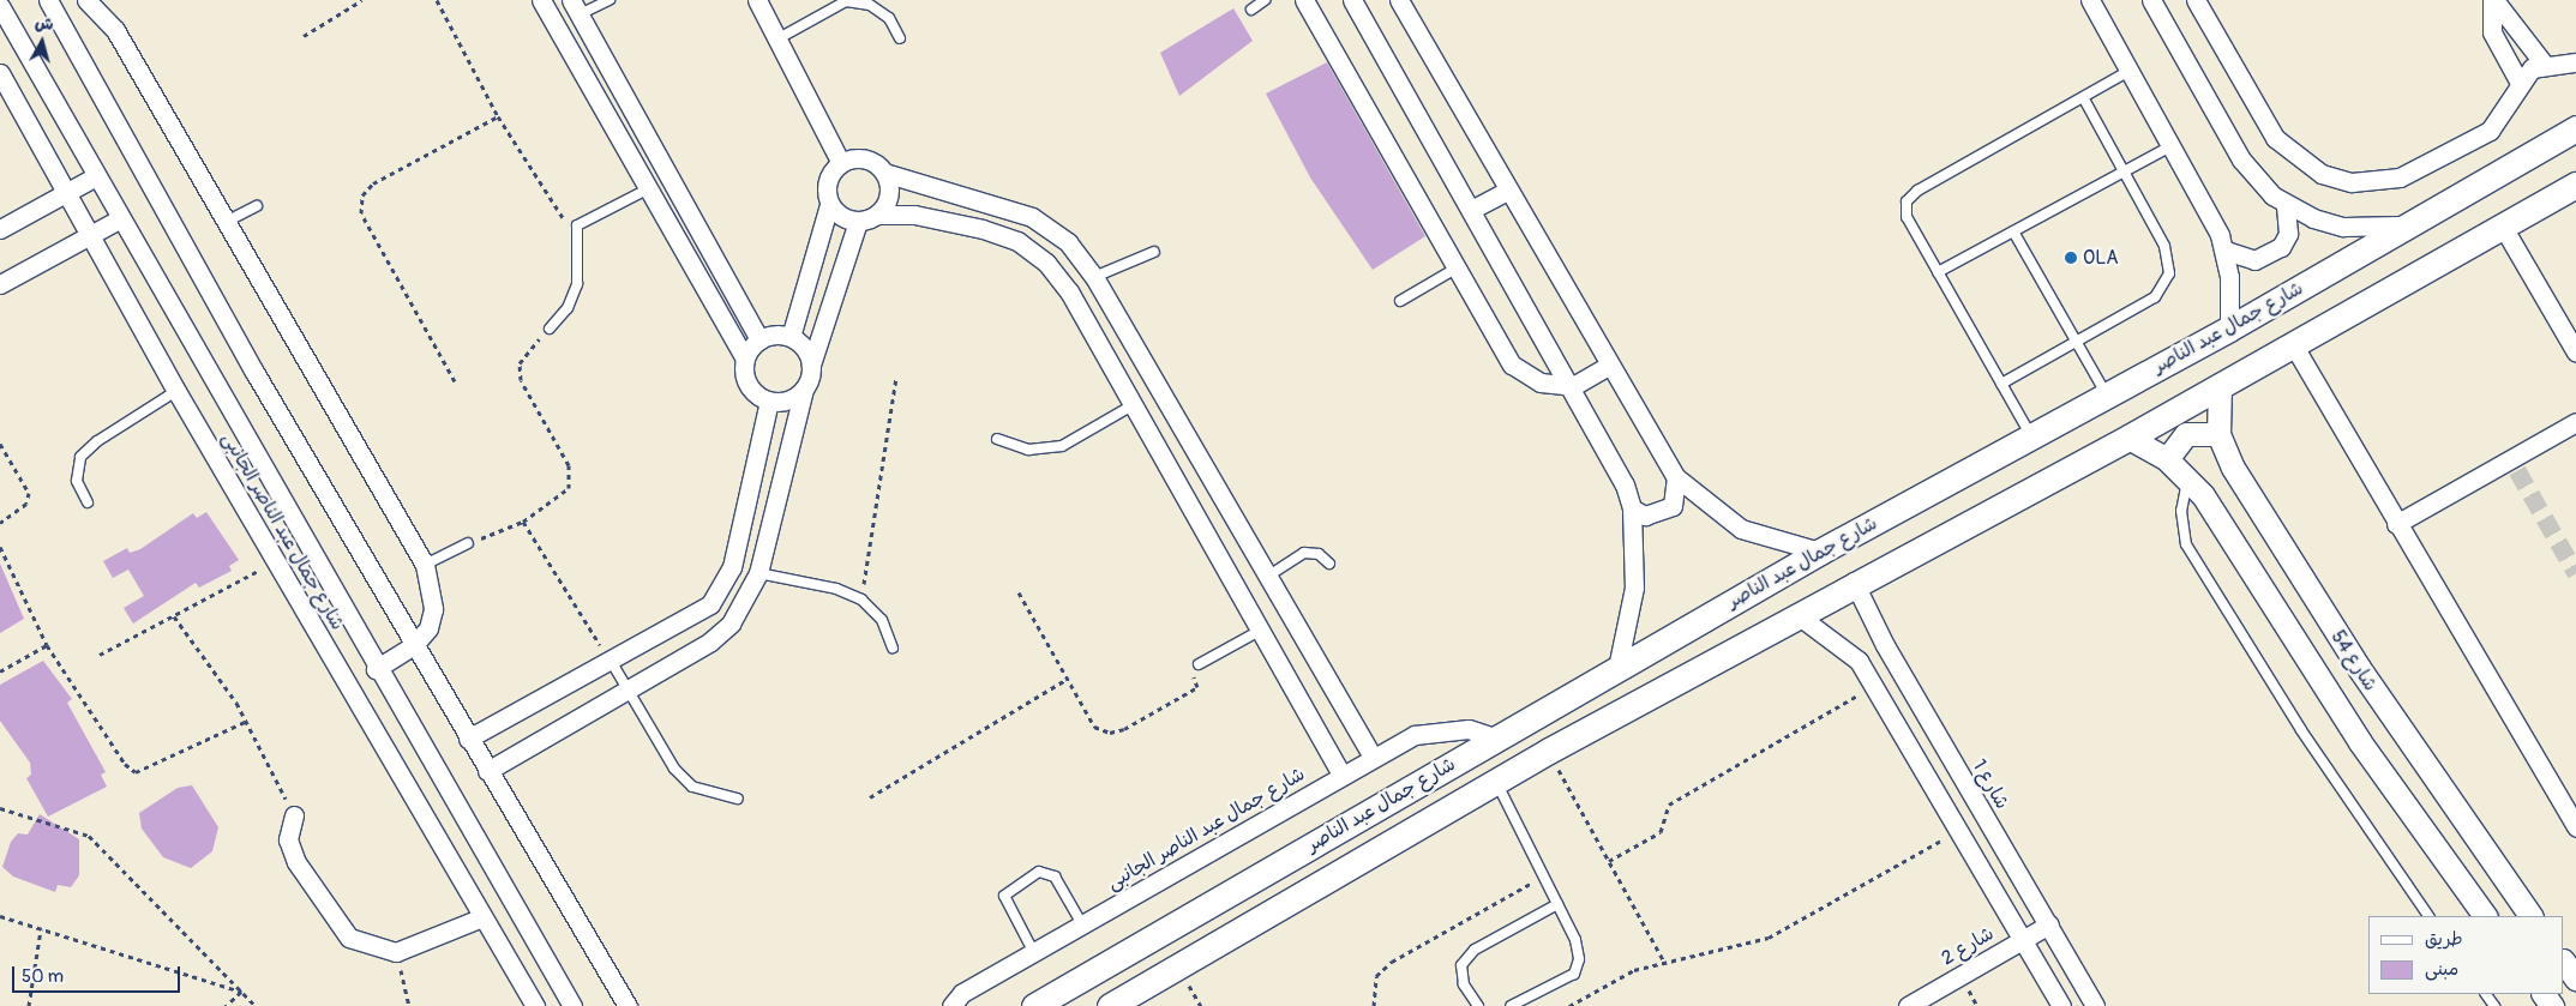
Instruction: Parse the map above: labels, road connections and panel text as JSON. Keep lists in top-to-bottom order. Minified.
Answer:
{"streets":{"main road":["شارع جمال عبد الناصر"],"street":["شارع جمال عبد الناصر الجانبى","شارع 54","شارع 1","شارع 2"]},"crossings":[["شارع جمال عبد الناصر","شارع جمال عبد الناصر الجانبى"],["شارع جمال عبد الناصر","شارع 54"],["شارع جمال عبد الناصر","شارع 1"],["شارع 1","شارع 2"]],"places":["OLA"],"legend":["طريق","مبنى"],"scale_bar":"50 m","north":"top"}
